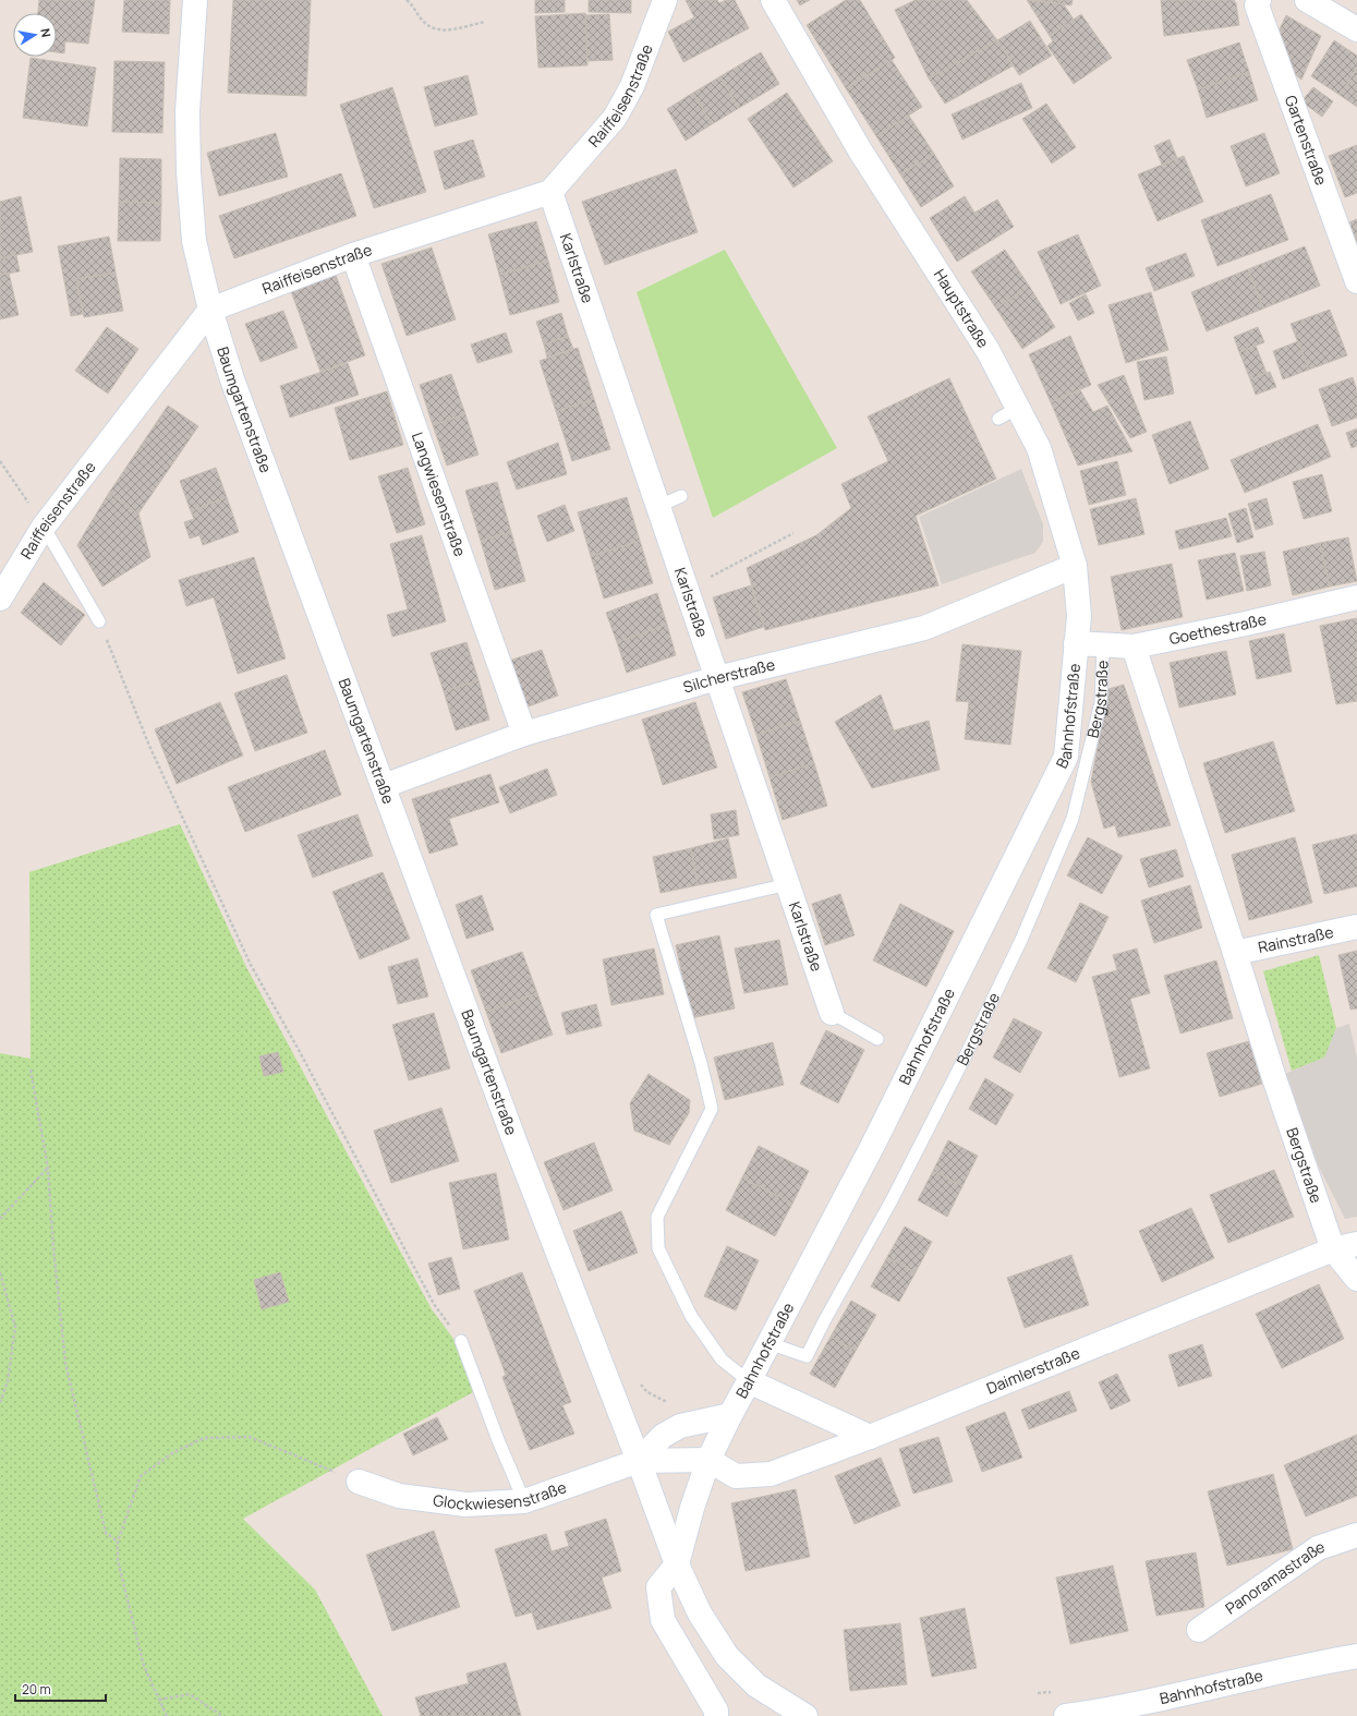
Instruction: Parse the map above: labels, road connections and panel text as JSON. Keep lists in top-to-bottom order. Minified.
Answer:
{"streets":{"street":["Raiffeisenstraße","Gartenstraße","Karlstraße","Hauptstraße","Baumgartenstraße","Langwiesenstraße","Goethestraße","Silcherstraße","Bergstraße","Bahnhofstraße","Rainstraße","Daimlerstraße","Glockwiesenstraße","Panoramastraße"]},"crossings":[["Raiffeisenstraße","Karlstraße"],["Raiffeisenstraße","Baumgartenstraße"],["Raiffeisenstraße","Langwiesenstraße"],["Karlstraße","Silcherstraße"],["Hauptstraße","Goethestraße"],["Hauptstraße","Silcherstraße"],["Hauptstraße","Bahnhofstraße"],["Baumgartenstraße","Silcherstraße"],["Baumgartenstraße","Bahnhofstraße"],["Baumgartenstraße","Glockwiesenstraße"],["Langwiesenstraße","Silcherstraße"],["Goethestraße","Bergstraße"],["Goethestraße","Bahnhofstraße"],["Bergstraße","Bahnhofstraße"],["Bergstraße","Rainstraße"],["Bergstraße","Daimlerstraße"],["Bahnhofstraße","Daimlerstraße"],["Bahnhofstraße","Glockwiesenstraße"]],"scale_bar":"20 m","north":"right"}
